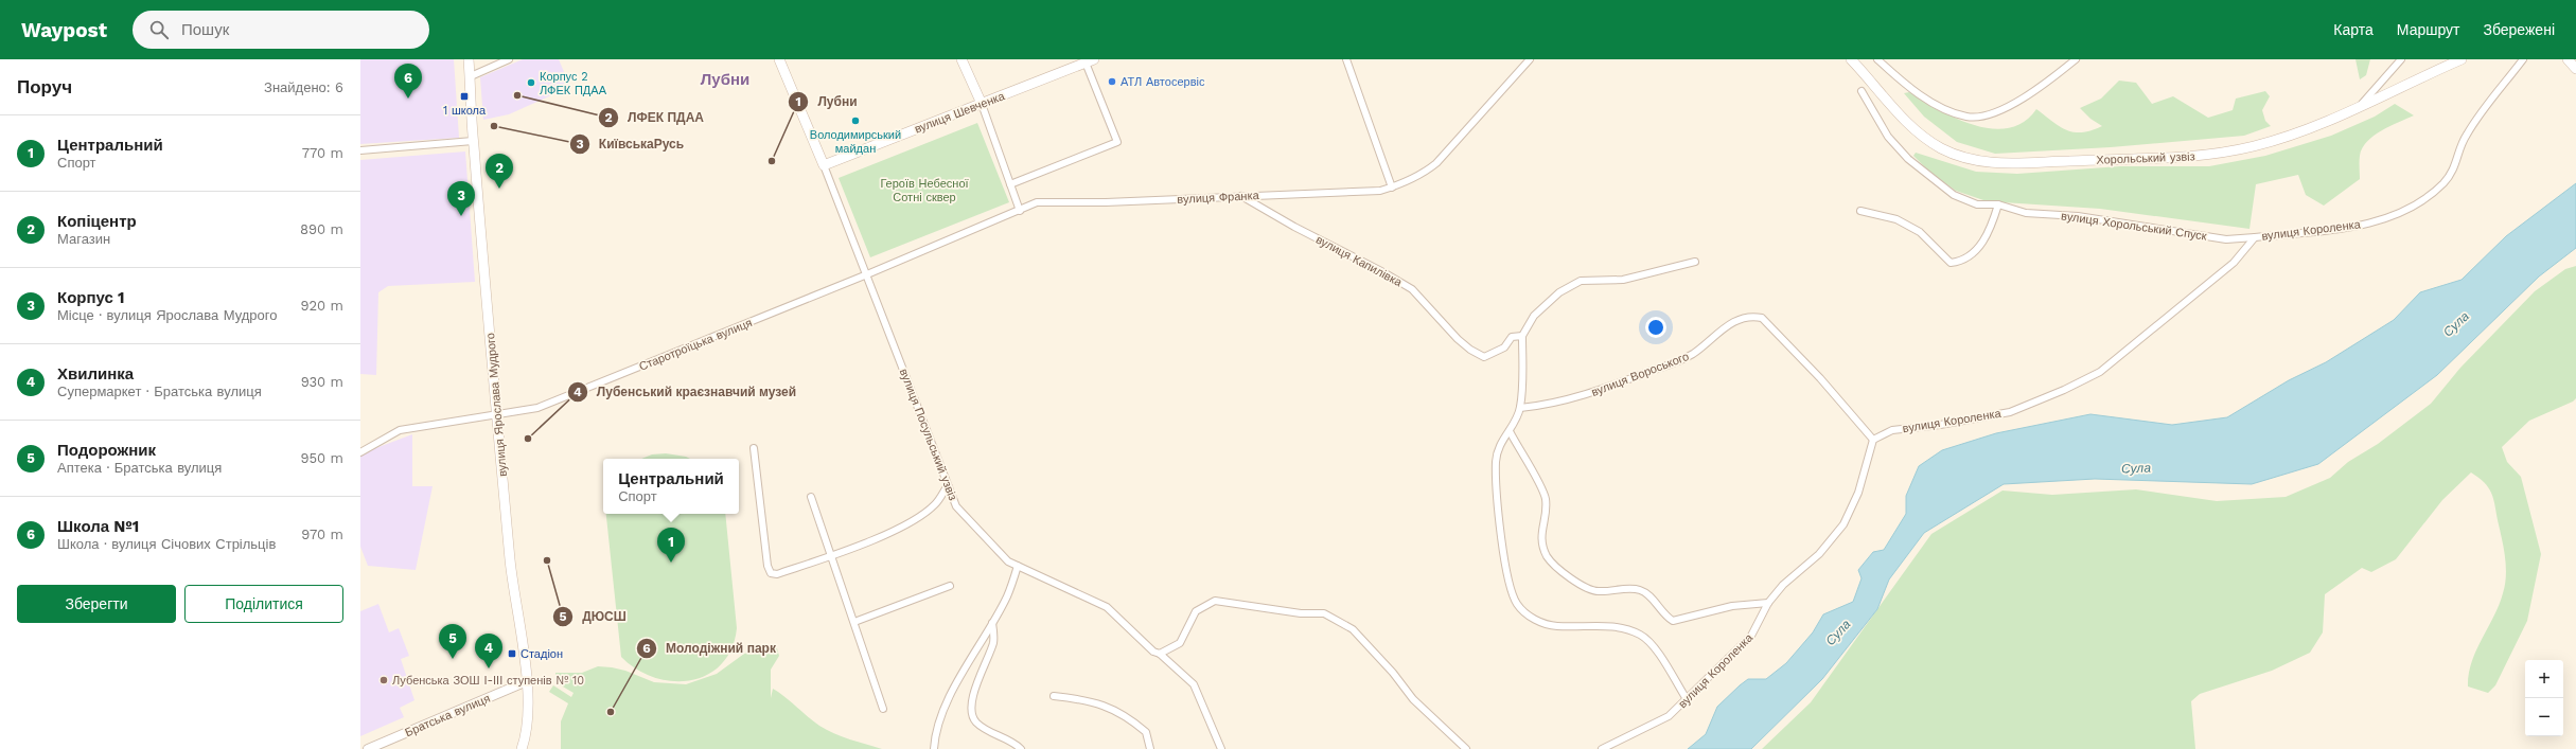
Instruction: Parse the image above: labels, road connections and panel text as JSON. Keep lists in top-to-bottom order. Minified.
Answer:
{"streets":{"main road":["вулиця Шевченка","Хорольський узвіз","вулиця Ярослава Мудрого"],"street":["вулиця Франка","вулиця Хорольський Спуск","вулиця Короленка","вулиця Капилівка","Старотроїцька вулиця","вулиця Вороського","вулиця Посульський узвіз","Братська вулиця"]},"crossings":[["вулиця Шевченка","вулиця Посульський узвіз"],["вулиця Франка","вулиця Капилівка"],["вулиця Франка","Старотроїцька вулиця"],["вулиця Франка","вулиця Посульський узвіз"],["вулиця Хорольський Спуск","вулиця Короленка"],["вулиця Короленка","вулиця Вороського"],["Старотроїцька вулиця","вулиця Ярослава Мудрого"],["Старотроїцька вулиця","вулиця Посульський узвіз"],["вулиця Ярослава Мудрого","Братська вулиця"]],"districts":["Лубни"],"water":["Сула"],"parks":["Героїв Небесної Сотні сквер"],"places":{"other":["АТЛ Автосервіс","Корпус 2 ЛФЕК ПДАА","ЛФЕК ПДАА","Володимирський майдан","КиївськаРусь","Лубни","Лубенський краєзнавчий музей","ДЮСШ","Лубенська ЗОШ І-ІІІ ступенів № 10","Молодіжний парк"],"transit":["1 школа","Стадіон"]},"page":{"header":"Waypost","search":"Пошук","nav":["Карта","Маршрут","Збережені"],"heading":["Поруч","Знайдено: 6"],"pins":["6","2","3","1","5","4"],"list":[{"mark":"1","name":"Центральний","note":"Спорт","value":"770 m"},{"mark":"2","name":"Копіцентр","note":"Магазин","value":"890 m"},{"mark":"3","name":"Корпус 1","note":"Місце · вулиця Ярослава Мудрого","value":"920 m"},{"mark":"4","name":"Хвилинка","note":"Супермаркет · Братська вулиця","value":"930 m"},{"mark":"5","name":"Подорожник","note":"Аптека · Братська вулиця","value":"950 m"},{"mark":"6","name":"Школа №1","note":"Школа · вулиця Січових Стрільців","value":"970 m"}],"popup":["Центральний","Спорт"],"buttons":["Зберегти","Поділитися"],"map_buttons":["+","−"]}}
